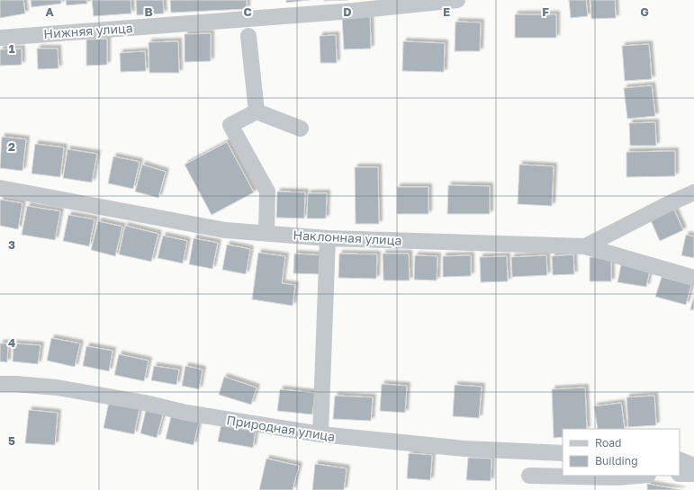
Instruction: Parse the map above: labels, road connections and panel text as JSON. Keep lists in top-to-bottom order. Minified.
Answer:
{"streets":{"street":["Нижняя улица","Наклонная улица","Природная улица"]},"legend":["Road","Building"],"grid":{"columns":["A","B","C","D","E","F","G"],"rows":["1","2","3","4","5"]}}
